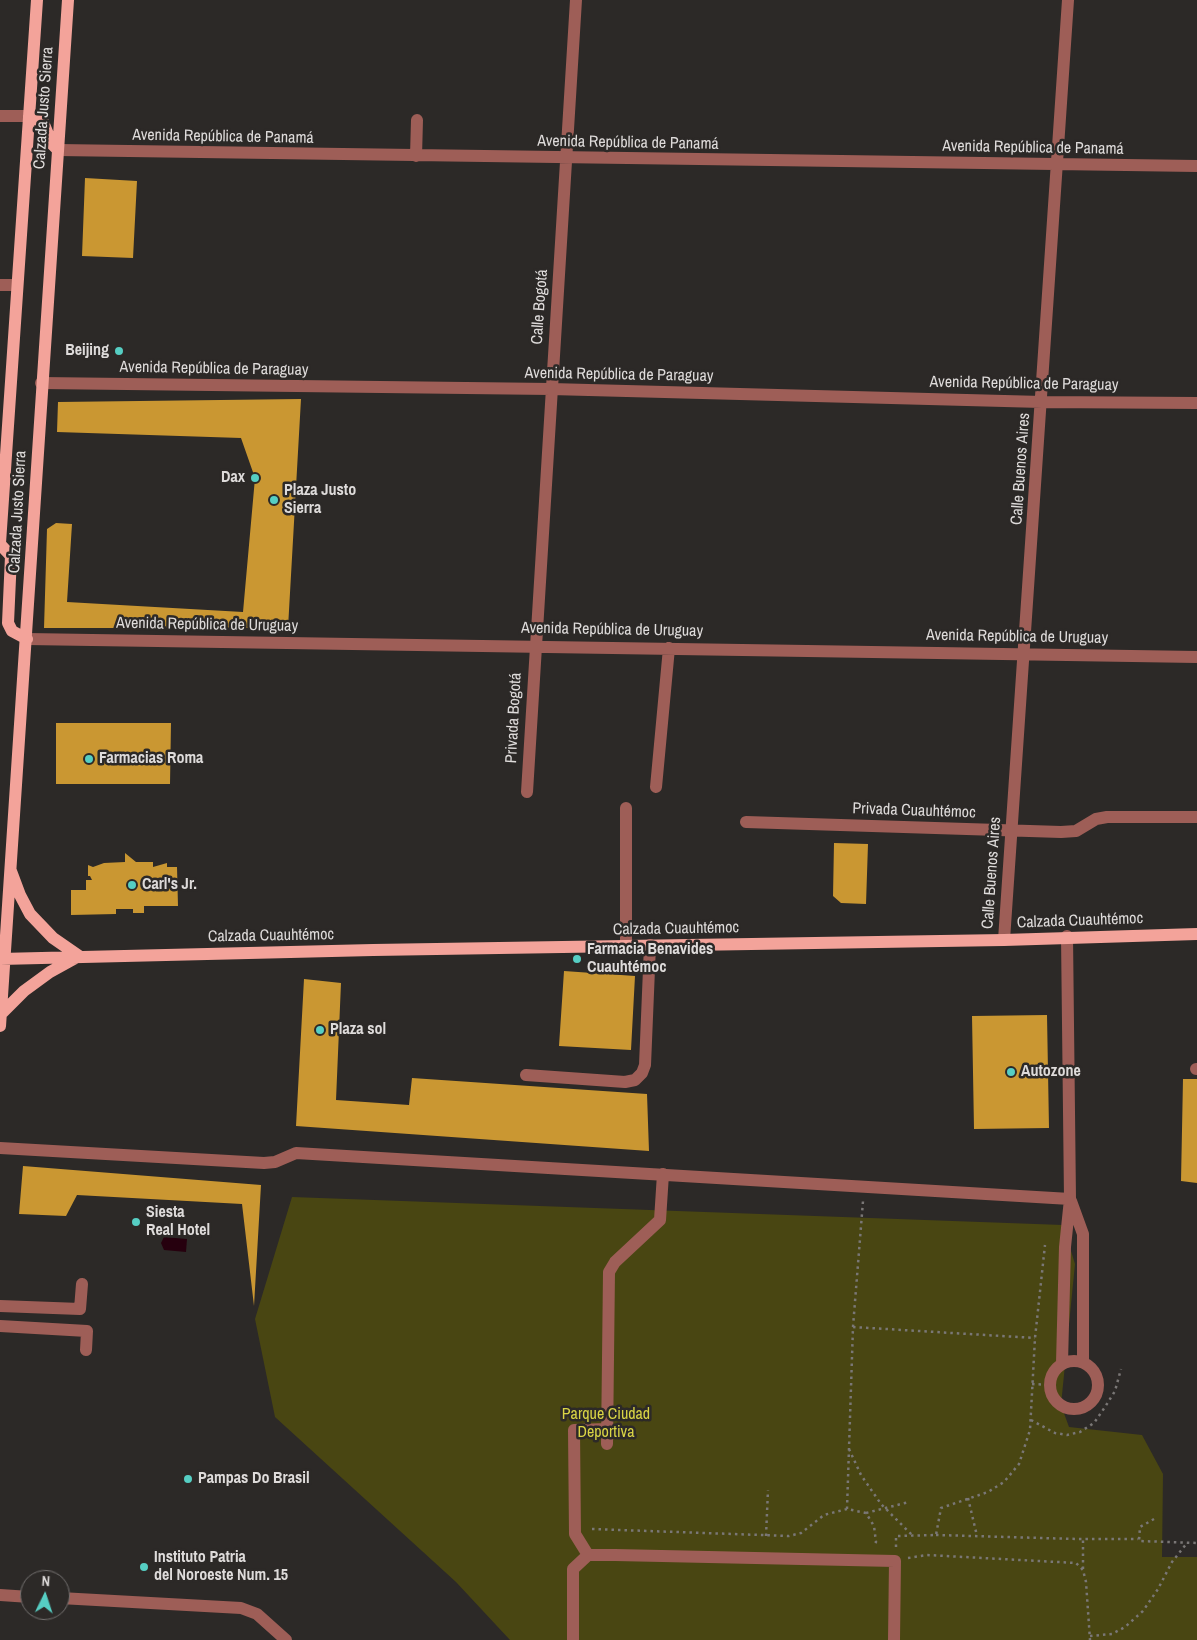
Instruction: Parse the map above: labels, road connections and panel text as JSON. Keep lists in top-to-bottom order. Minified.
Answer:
{"streets":{"main road":["Calzada Justo Sierra","Calzada Cuauhtémoc"],"street":["Avenida República de Panamá","Calle Bogotá","Avenida República de Paraguay","Calle Buenos Aires","Avenida República de Uruguay","Privada Bogotá","Privada Cuauhtémoc"]},"crossings":[["Calzada Justo Sierra","Avenida República de Panamá"],["Calzada Justo Sierra","Avenida República de Paraguay"],["Calzada Justo Sierra","Avenida República de Uruguay"],["Calzada Justo Sierra","Calzada Cuauhtémoc"],["Avenida República de Panamá","Calle Bogotá"],["Avenida República de Panamá","Calle Buenos Aires"],["Calle Bogotá","Avenida República de Paraguay"],["Calle Bogotá","Avenida República de Uruguay"],["Calle Bogotá","Privada Bogotá"],["Avenida República de Paraguay","Calle Buenos Aires"],["Calle Buenos Aires","Avenida República de Uruguay"],["Calle Buenos Aires","Privada Cuauhtémoc"],["Calle Buenos Aires","Calzada Cuauhtémoc"],["Avenida República de Uruguay","Privada Bogotá"]],"parks":["Parque Ciudad Deportiva"],"places":["Beijing","Dax","Plaza Justo Sierra","Farmacias Roma","Carl's Jr.","Farmacia Benavides Cuauhtémoc","Plaza sol","Autozone","Siesta Real Hotel","Pampas Do Brasil","Instituto Patria del Noroeste Num. 15"],"north":"top"}
